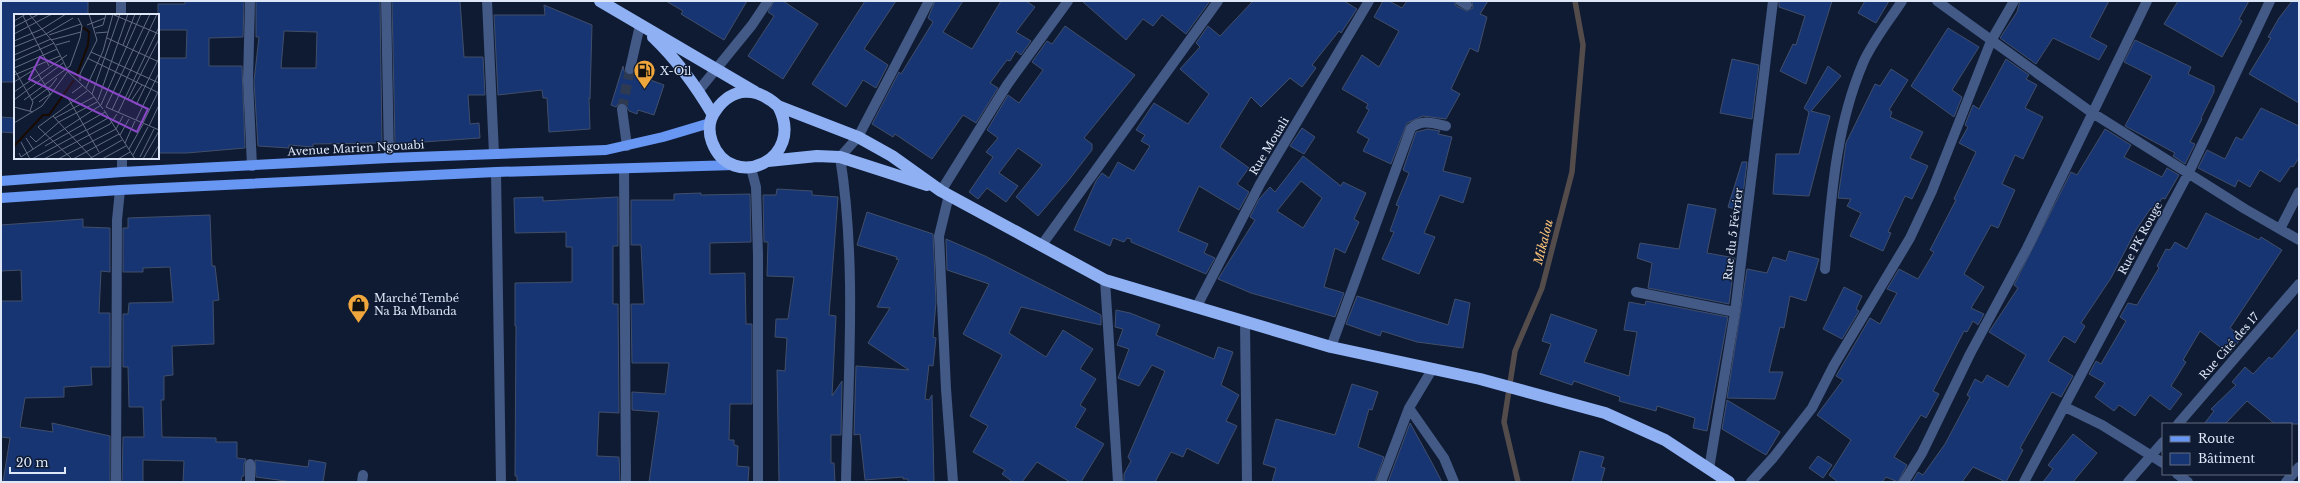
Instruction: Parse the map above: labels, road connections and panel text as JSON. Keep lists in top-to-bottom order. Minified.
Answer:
{"streets":{"main road":["Avenue Marien Ngouabi"],"street":["Rue Mouali","Rue du 5 Février","Rue PK Rouge","Rue Cité des 17"]},"water":["Mikalou"],"places":{"fuel station":["X-Oil"],"shop":["Marché Tembé Na Ba Mbanda"]},"legend":["Route","Bâtiment"],"scale_bar":"20 m"}
